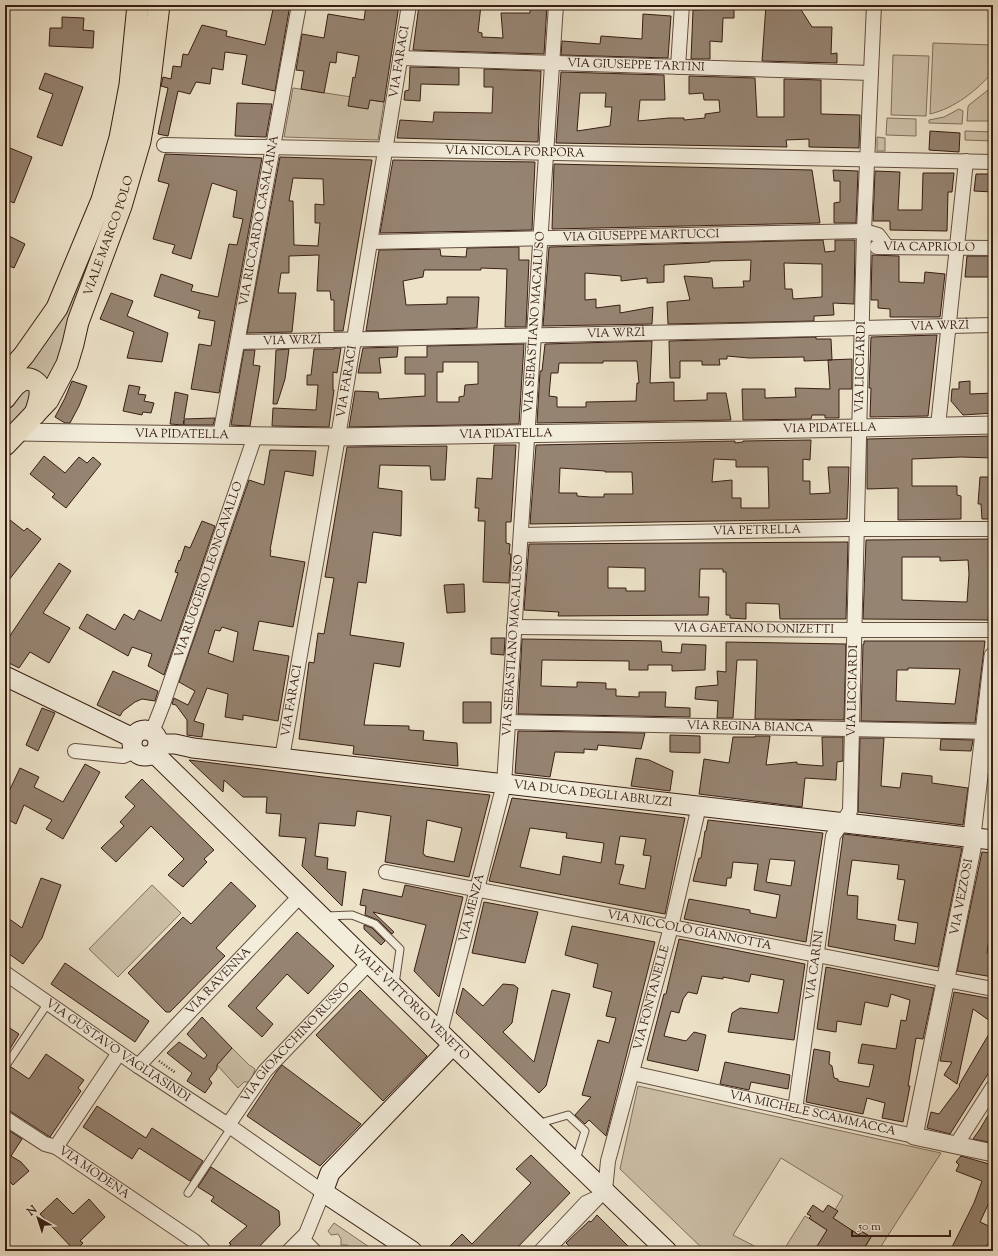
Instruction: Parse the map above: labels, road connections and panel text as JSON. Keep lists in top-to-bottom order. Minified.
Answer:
{"streets":{"main road":["VIALE MARCO POLO","VIA DUCA DEGLI ABRUZZI","VIALE VITTORIO VENETO","VIA GUSTAVO VAGLIASINDI"],"street":["VIA FARACI","VIA GIUSEPPE TARTINI","VIA NICOLA PORPORA","VIA RICCARDO CASALAINA","VIA GIUSEPPE MARTUCCI","VIA CAPRIOLO","VIA SEBASTIANO MACALUSO","VIA WRZÌ","VIA LICCIARDI","VIA PIDATELLA","VIA PETRELLA","VIA RUGGERO LEONCAVALLO","VIA GAETANO DONIZETTI","VIA REGINA BIANCA","VIA VEZZOSI","VIA MENZA","VIA NICCOLÒ GIANNOTTA","VIA CARINI","VIA RAVENNA","VIA FONTANELLE","VIA GIOACCHINO RUSSO","VIA MICHELE SCAMMACCA","VIA MODENA"]},"crossings":[["VIA FARACI","VIA GIUSEPPE TARTINI"],["VIA FARACI","VIA NICOLA PORPORA"],["VIA FARACI","VIA GIUSEPPE MARTUCCI"],["VIA FARACI","VIA WRZÌ"],["VIA FARACI","VIA PIDATELLA"],["VIA FARACI","VIA DUCA DEGLI ABRUZZI"],["VIA GIUSEPPE TARTINI","VIA SEBASTIANO MACALUSO"],["VIA GIUSEPPE TARTINI","VIA LICCIARDI"],["VIA NICOLA PORPORA","VIA RICCARDO CASALAINA"],["VIA NICOLA PORPORA","VIA SEBASTIANO MACALUSO"],["VIA NICOLA PORPORA","VIA LICCIARDI"],["VIA RICCARDO CASALAINA","VIA WRZÌ"],["VIA RICCARDO CASALAINA","VIA PIDATELLA"],["VIALE MARCO POLO","VIA PIDATELLA"],["VIA GIUSEPPE MARTUCCI","VIA SEBASTIANO MACALUSO"],["VIA GIUSEPPE MARTUCCI","VIA LICCIARDI"],["VIA CAPRIOLO","VIA LICCIARDI"],["VIA SEBASTIANO MACALUSO","VIA WRZÌ"],["VIA SEBASTIANO MACALUSO","VIA PIDATELLA"],["VIA SEBASTIANO MACALUSO","VIA PETRELLA"],["VIA SEBASTIANO MACALUSO","VIA GAETANO DONIZETTI"],["VIA SEBASTIANO MACALUSO","VIA REGINA BIANCA"],["VIA SEBASTIANO MACALUSO","VIA DUCA DEGLI ABRUZZI"],["VIA SEBASTIANO MACALUSO","VIA MENZA"],["VIA WRZÌ","VIA LICCIARDI"],["VIA LICCIARDI","VIA PIDATELLA"],["VIA LICCIARDI","VIA PETRELLA"],["VIA LICCIARDI","VIA GAETANO DONIZETTI"],["VIA LICCIARDI","VIA REGINA BIANCA"],["VIA LICCIARDI","VIA DUCA DEGLI ABRUZZI"],["VIA LICCIARDI","VIA CARINI"],["VIA PIDATELLA","VIA RUGGERO LEONCAVALLO"],["VIA RUGGERO LEONCAVALLO","VIA DUCA DEGLI ABRUZZI"],["VIA RUGGERO LEONCAVALLO","VIALE VITTORIO VENETO"],["VIA REGINA BIANCA","VIA VEZZOSI"],["VIA DUCA DEGLI ABRUZZI","VIA VEZZOSI"],["VIA DUCA DEGLI ABRUZZI","VIA MENZA"],["VIA DUCA DEGLI ABRUZZI","VIA CARINI"],["VIA DUCA DEGLI ABRUZZI","VIA FONTANELLE"],["VIA DUCA DEGLI ABRUZZI","VIALE VITTORIO VENETO"],["VIA VEZZOSI","VIA NICCOLÒ GIANNOTTA"],["VIA VEZZOSI","VIA MICHELE SCAMMACCA"],["VIA MENZA","VIA NICCOLÒ GIANNOTTA"],["VIA MENZA","VIALE VITTORIO VENETO"],["VIA NICCOLÒ GIANNOTTA","VIA CARINI"],["VIA NICCOLÒ GIANNOTTA","VIA FONTANELLE"],["VIA CARINI","VIA MICHELE SCAMMACCA"],["VIA RAVENNA","VIALE VITTORIO VENETO"],["VIA RAVENNA","VIA GUSTAVO VAGLIASINDI"],["VIA FONTANELLE","VIALE VITTORIO VENETO"],["VIA FONTANELLE","VIA MICHELE SCAMMACCA"],["VIALE VITTORIO VENETO","VIA GIOACCHINO RUSSO"],["VIA GIOACCHINO RUSSO","VIA GUSTAVO VAGLIASINDI"],["VIA GUSTAVO VAGLIASINDI","VIA MODENA"]],"scale_bar":"50 m","north":"top left"}
